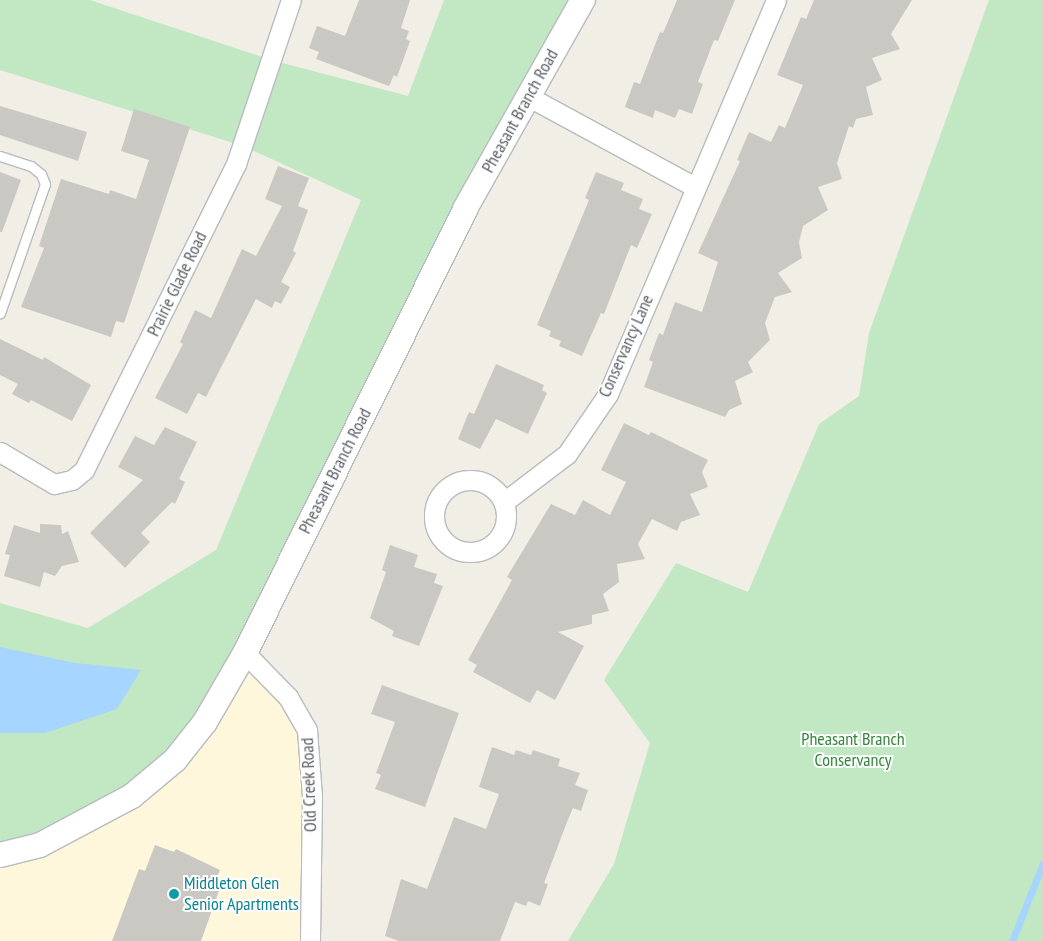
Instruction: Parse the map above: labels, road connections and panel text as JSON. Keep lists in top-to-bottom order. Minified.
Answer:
{"streets":{"street":["Pheasant Branch Road","Prairie Glade Road","Conservancy Lane","Old Creek Road"]},"crossings":[["Pheasant Branch Road","Old Creek Road"]],"parks":["Pheasant Branch Conservancy"],"places":["Middleton Glen Senior Apartments"]}
